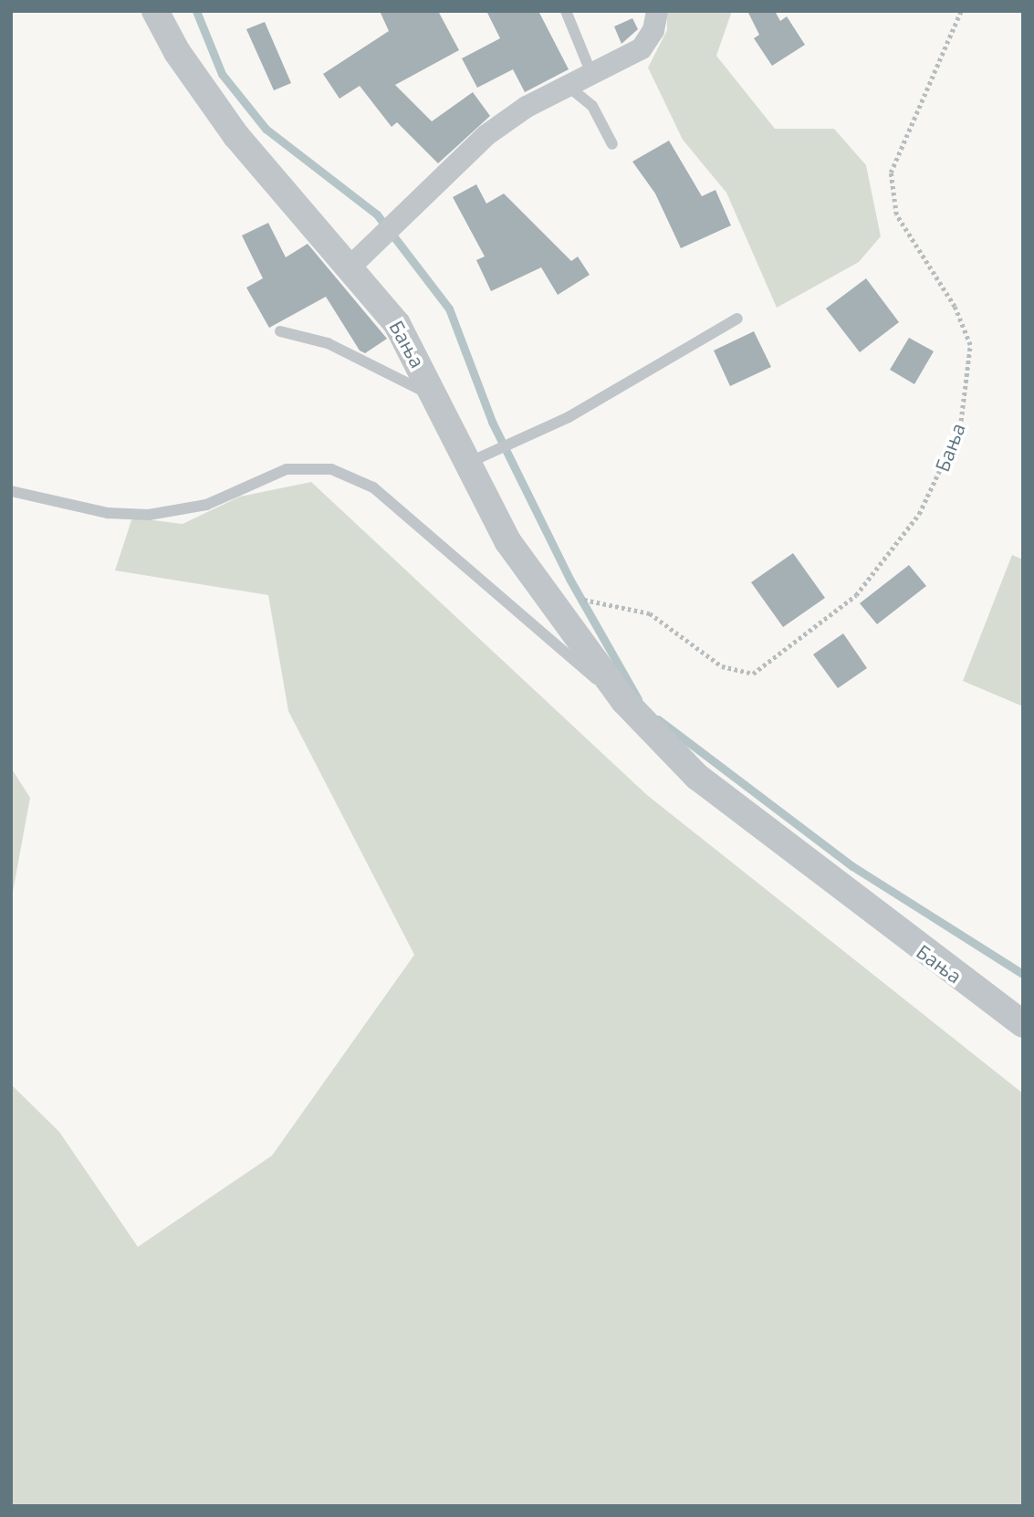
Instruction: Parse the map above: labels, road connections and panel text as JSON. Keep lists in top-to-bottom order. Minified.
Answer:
{"streets":{"street":["Бања"]}}
